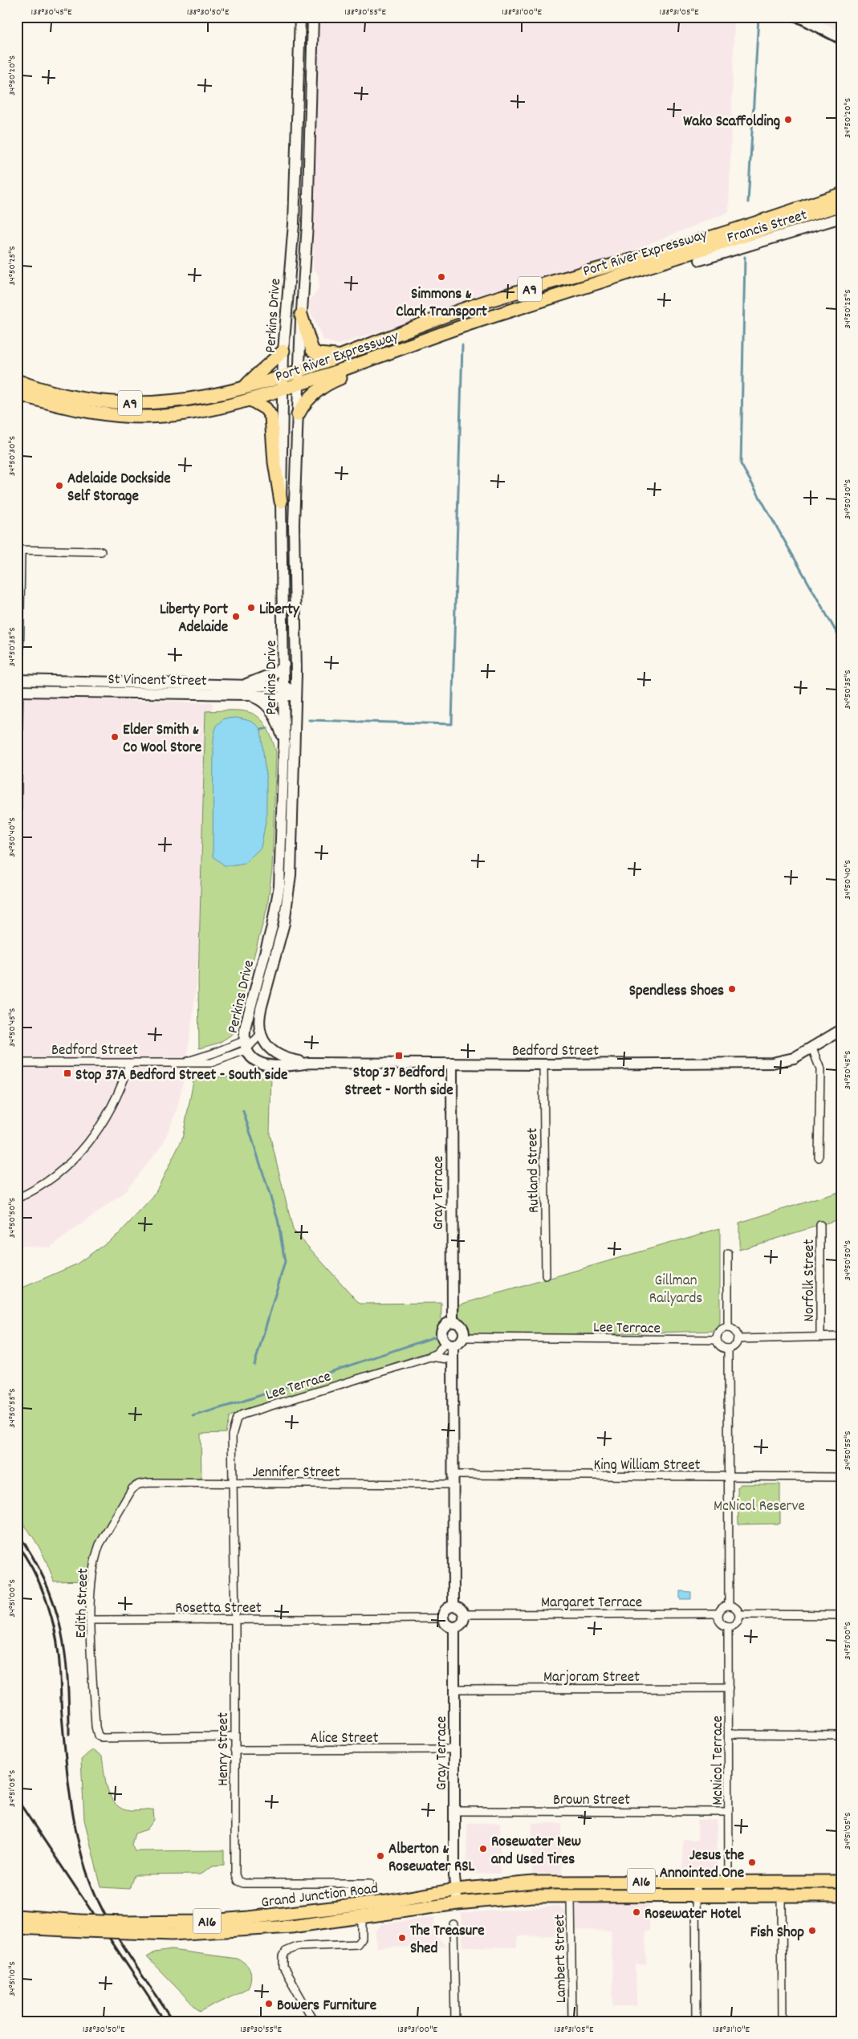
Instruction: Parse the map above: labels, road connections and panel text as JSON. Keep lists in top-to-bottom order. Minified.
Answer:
{"streets":{"highway":["Port River Expressway","A9","A16","Grand Junction Road"],"street":["Francis Street","Perkins Drive","St Vincent Street","Bedford Street","Rutland Street","Gray Terrace","Norfolk Street","Lee Terrace","King William Street","Jennifer Street","Margaret Terrace","Edith Street","Rosetta Street","Marjoram Street","Alice Street","Henry Street","McNicol Terrace","Brown Street","Lambert Street"]},"crossings":[["Port River Expressway","Perkins Drive"],["Perkins Drive","St Vincent Street"],["Perkins Drive","Bedford Street"],["Bedford Street","Rutland Street"],["Bedford Street","Gray Terrace"],["Gray Terrace","Lee Terrace"],["Gray Terrace","Margaret Terrace"],["Gray Terrace","Rosetta Street"],["Gray Terrace","Marjoram Street"],["Gray Terrace","Alice Street"],["Gray Terrace","Brown Street"],["Gray Terrace","Grand Junction Road"],["Lee Terrace","Jennifer Street"],["Lee Terrace","Henry Street"],["King William Street","Jennifer Street"],["Jennifer Street","Edith Street"],["Jennifer Street","Henry Street"],["Margaret Terrace","Rosetta Street"],["Margaret Terrace","McNicol Terrace"],["Edith Street","Rosetta Street"],["Edith Street","Henry Street"],["Rosetta Street","Henry Street"],["Marjoram Street","McNicol Terrace"],["Alice Street","Henry Street"],["McNicol Terrace","Brown Street"],["McNicol Terrace","Grand Junction Road"],["Grand Junction Road","Lambert Street"]],"parks":["Gillman Railyards","McNicol Reserve"],"places":{"other":["Wako Scaffolding","Simmons & Clark Transport","Adelaide Dockside Self Storage","Liberty","Liberty Port Adelaide","Elder Smith & Co Wool Store","Spendless Shoes","Rosewater New and Used Tires","Alberton & Rosewater RSL","Jesus the Annointed One","Rosewater Hotel","Fish Shop","The Treasure Shed","Bowers Furniture"],"transit":["Stop 37 Bedford Street - North side","Stop 37A Bedford Street - South side"]},"coordinates":["138°30'45\"E","138°30'50\"E","138°30'55\"E","138°31'00\"E","138°31'05\"E","34°50'20\"S","34°50'25\"S","34°50'30\"S","34°50'35\"S","34°50'40\"S","34°50'45\"S","34°50'50\"S","34°50'55\"S","34°51'00\"S","34°51'05\"S","34°51'10\"S","138°31'10\"E"]}
